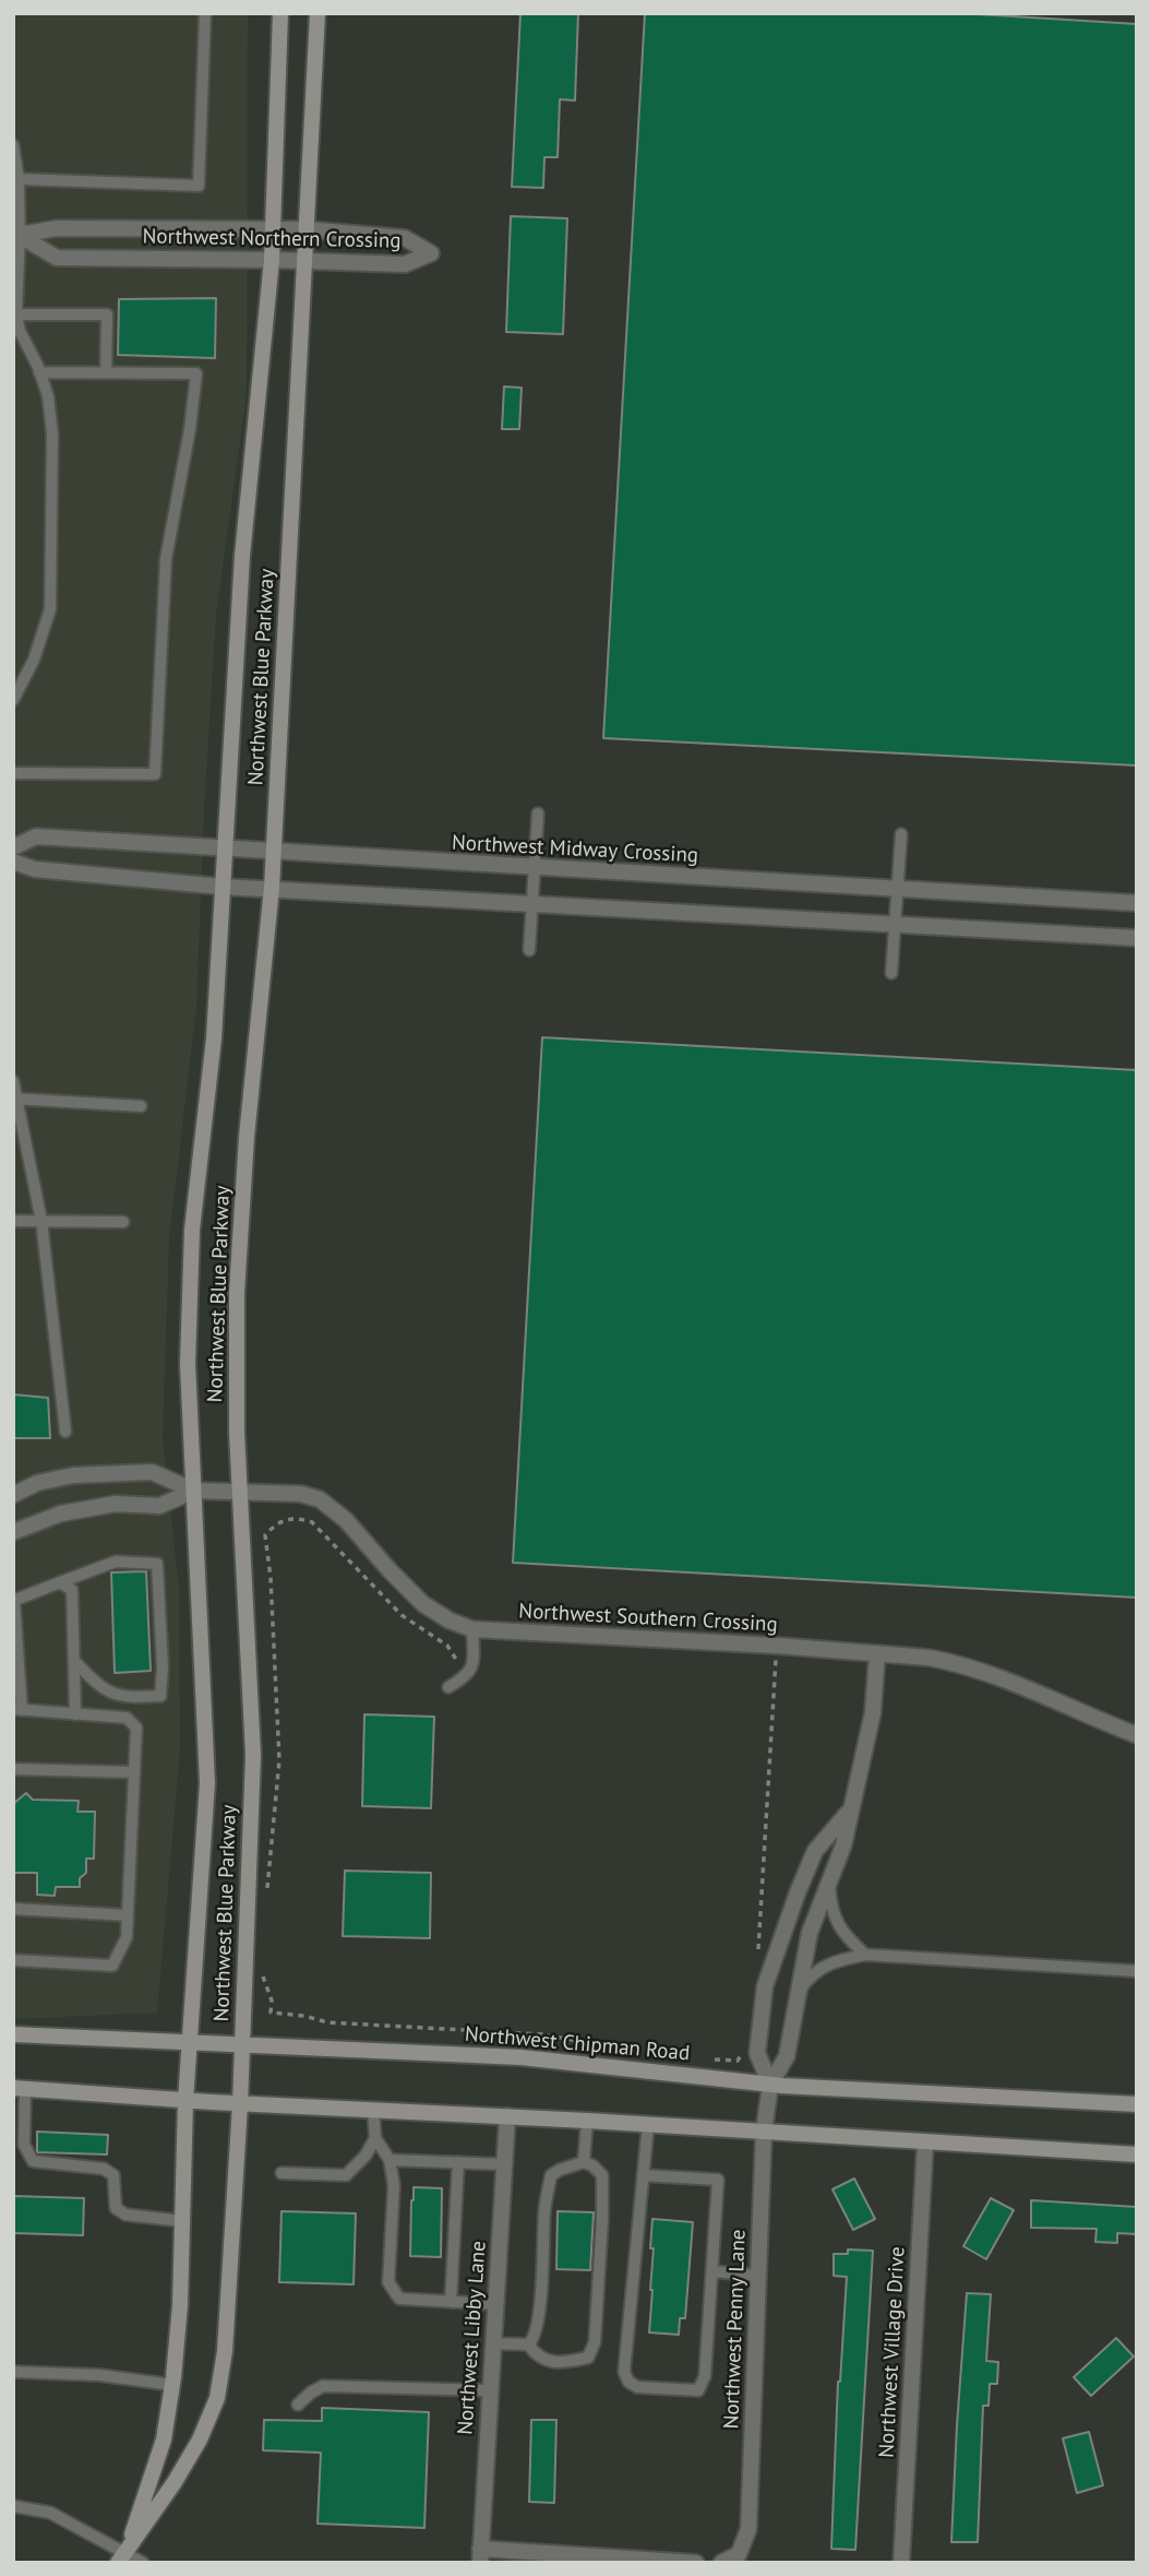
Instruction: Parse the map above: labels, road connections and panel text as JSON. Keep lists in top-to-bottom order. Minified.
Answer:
{"streets":{"street":["Northwest Northern Crossing","Northwest Blue Parkway","Northwest Midway Crossing","Northwest Southern Crossing","Northwest Chipman Road","Northwest Penny Lane","Northwest Libby Lane","Northwest Village Drive"]},"crossings":[["Northwest Northern Crossing","Northwest Blue Parkway"],["Northwest Blue Parkway","Northwest Midway Crossing"],["Northwest Blue Parkway","Northwest Southern Crossing"],["Northwest Blue Parkway","Northwest Chipman Road"],["Northwest Chipman Road","Northwest Penny Lane"]]}
